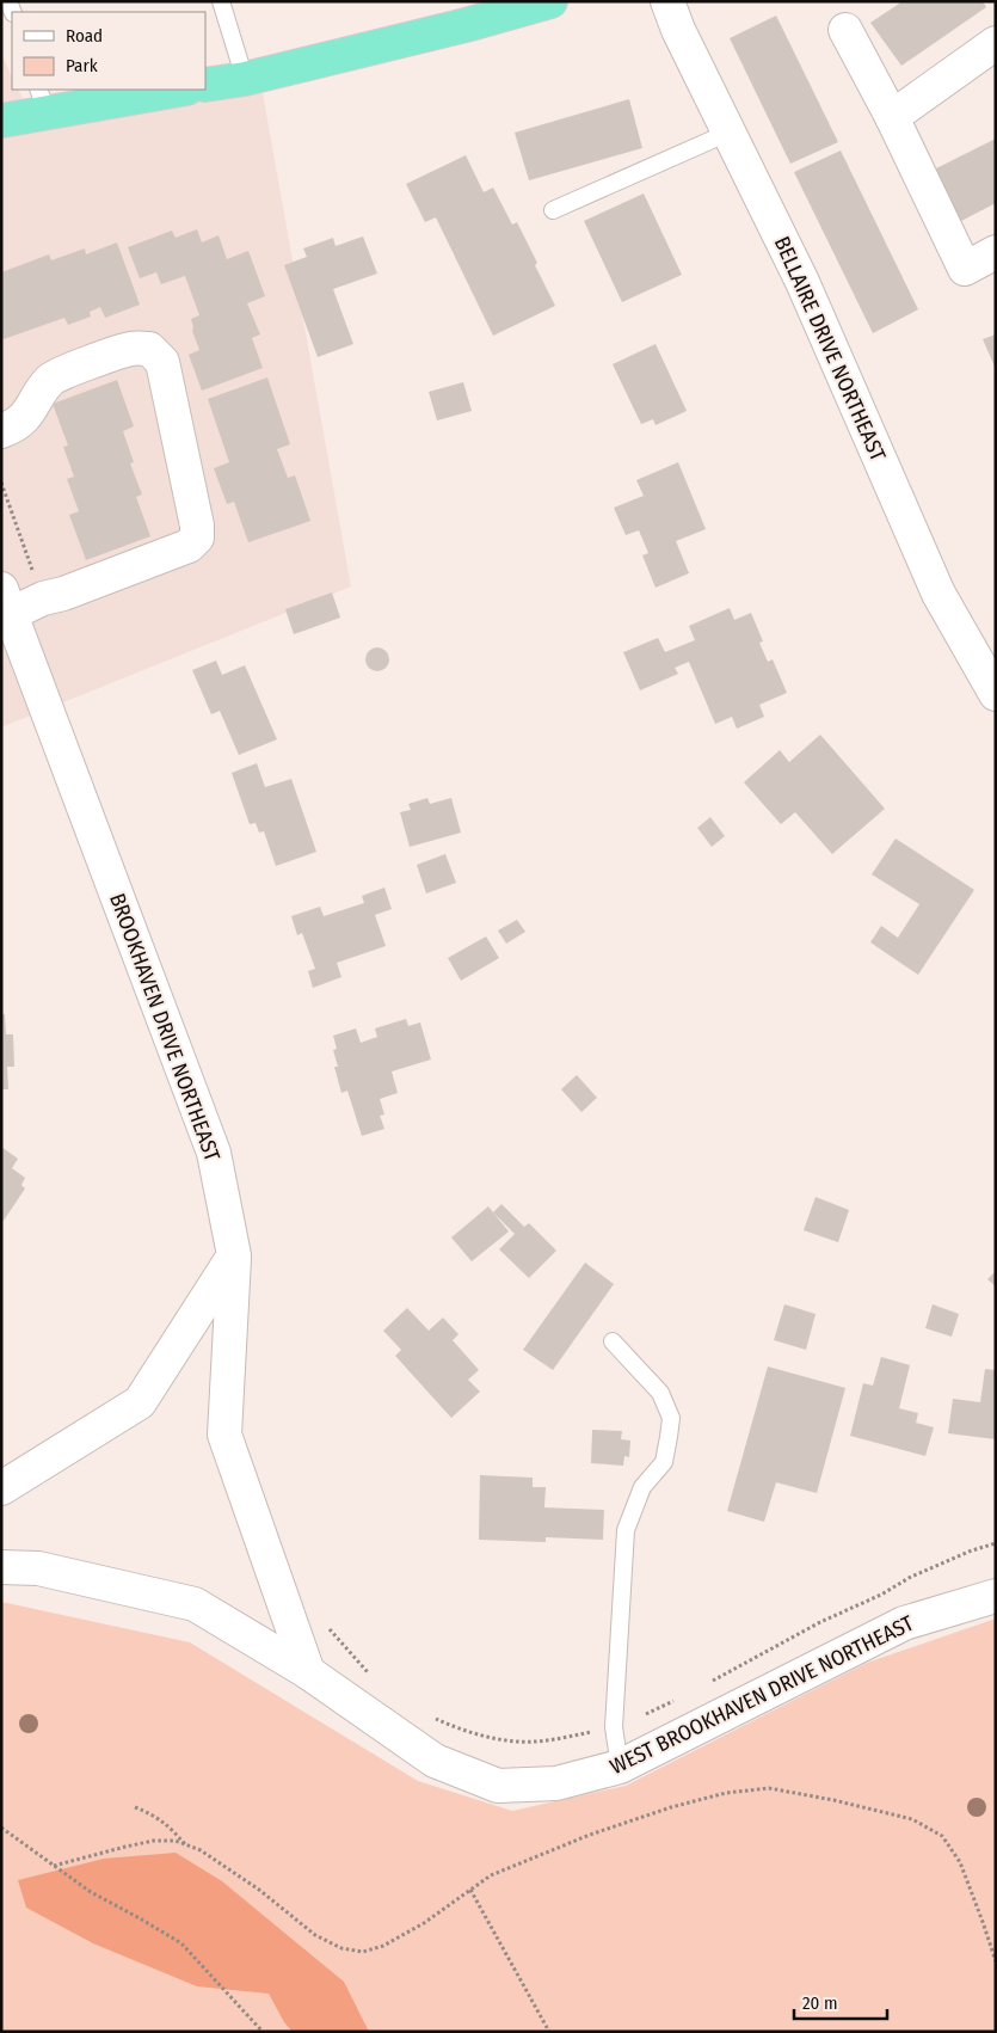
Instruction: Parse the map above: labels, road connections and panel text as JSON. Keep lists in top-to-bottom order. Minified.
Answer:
{"streets":{"street":["BELLAIRE DRIVE NORTHEAST","BROOKHAVEN DRIVE NORTHEAST","WEST BROOKHAVEN DRIVE NORTHEAST"]},"legend":["Road","Park"],"scale_bar":"20 m"}
